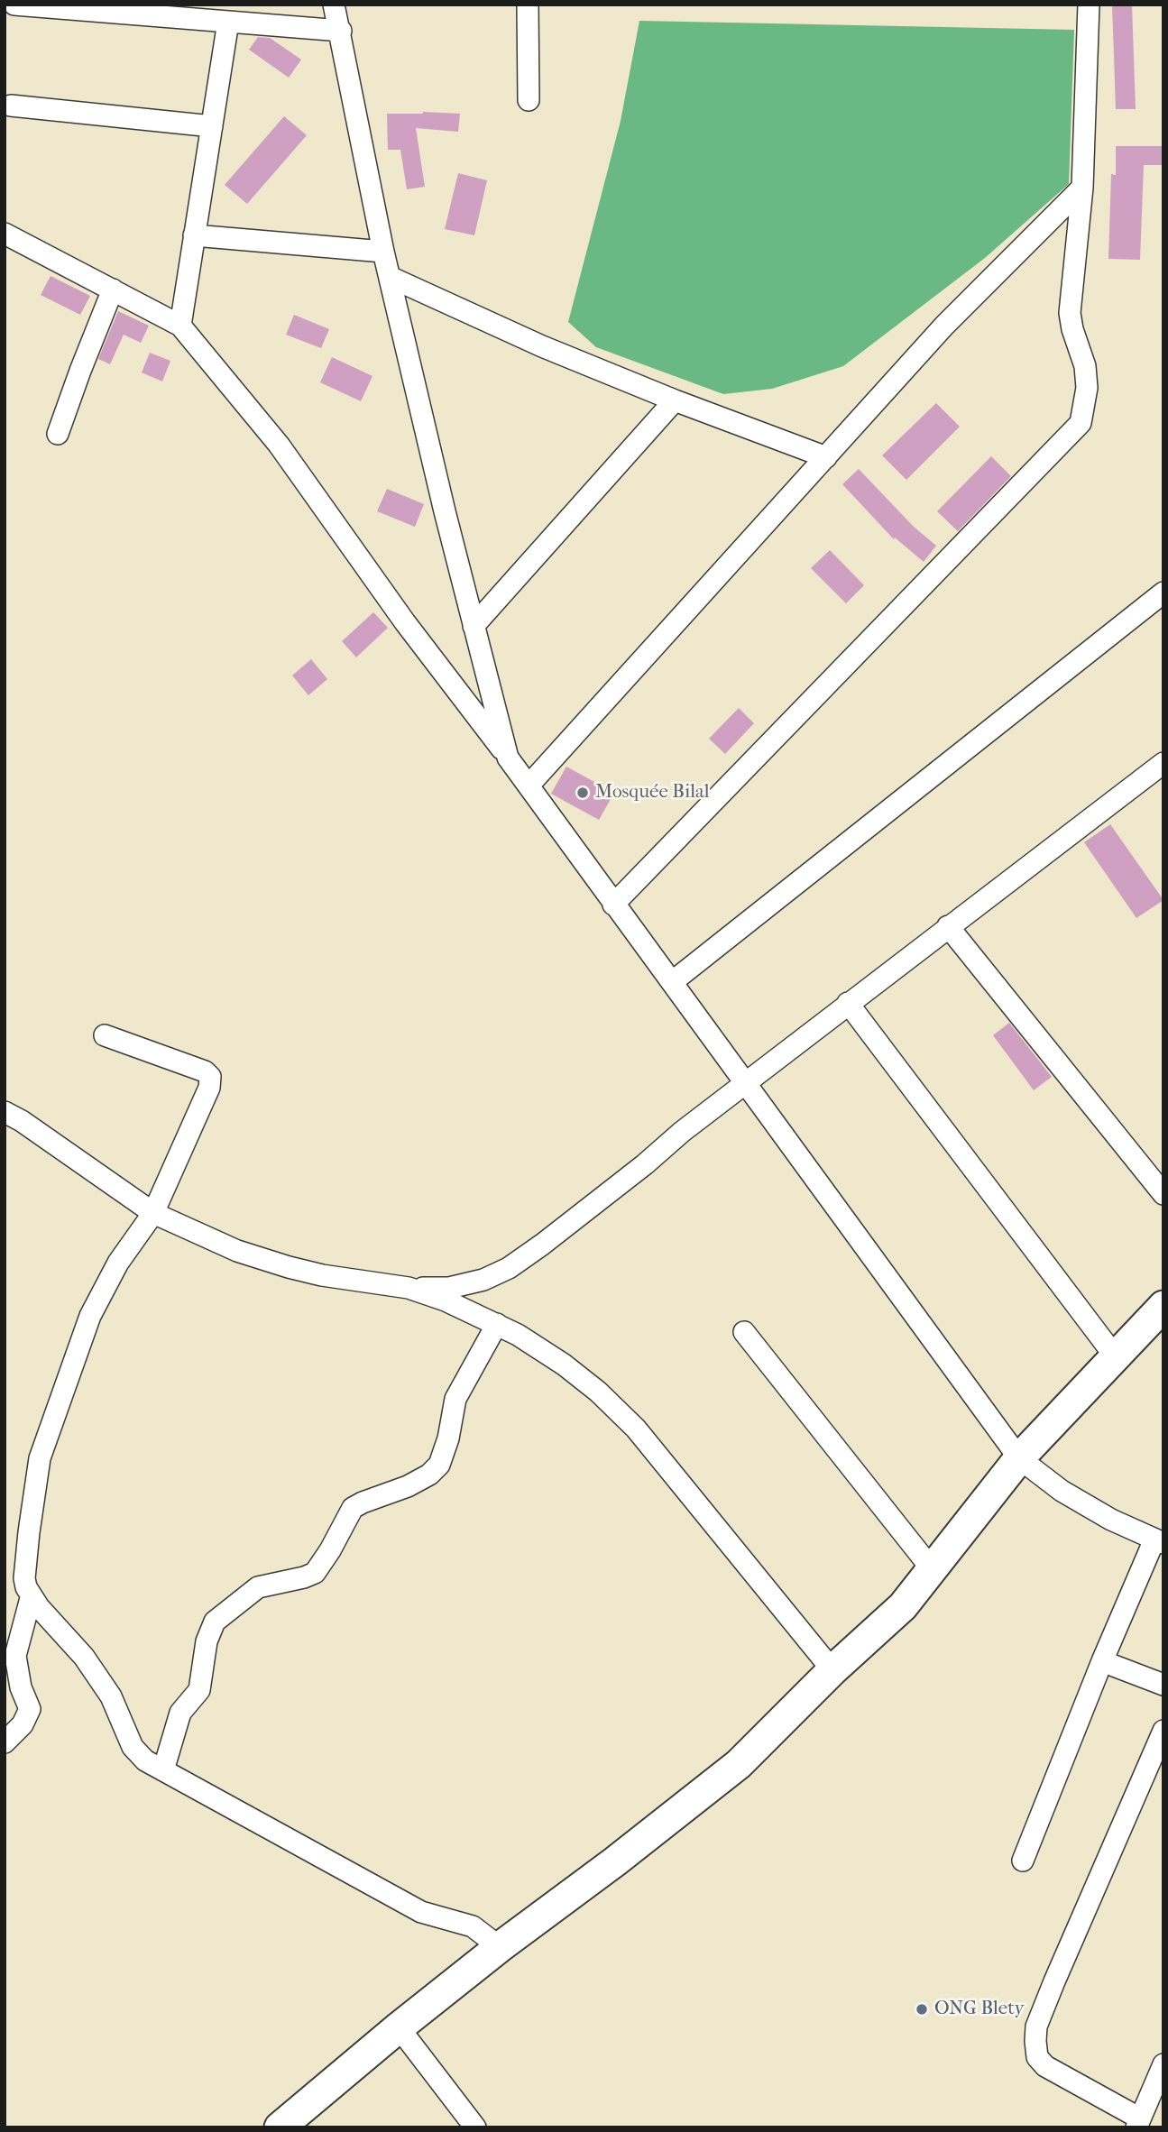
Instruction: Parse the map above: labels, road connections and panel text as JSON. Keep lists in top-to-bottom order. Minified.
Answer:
{"places":["Mosquée Bilal","ONG Blety"]}
